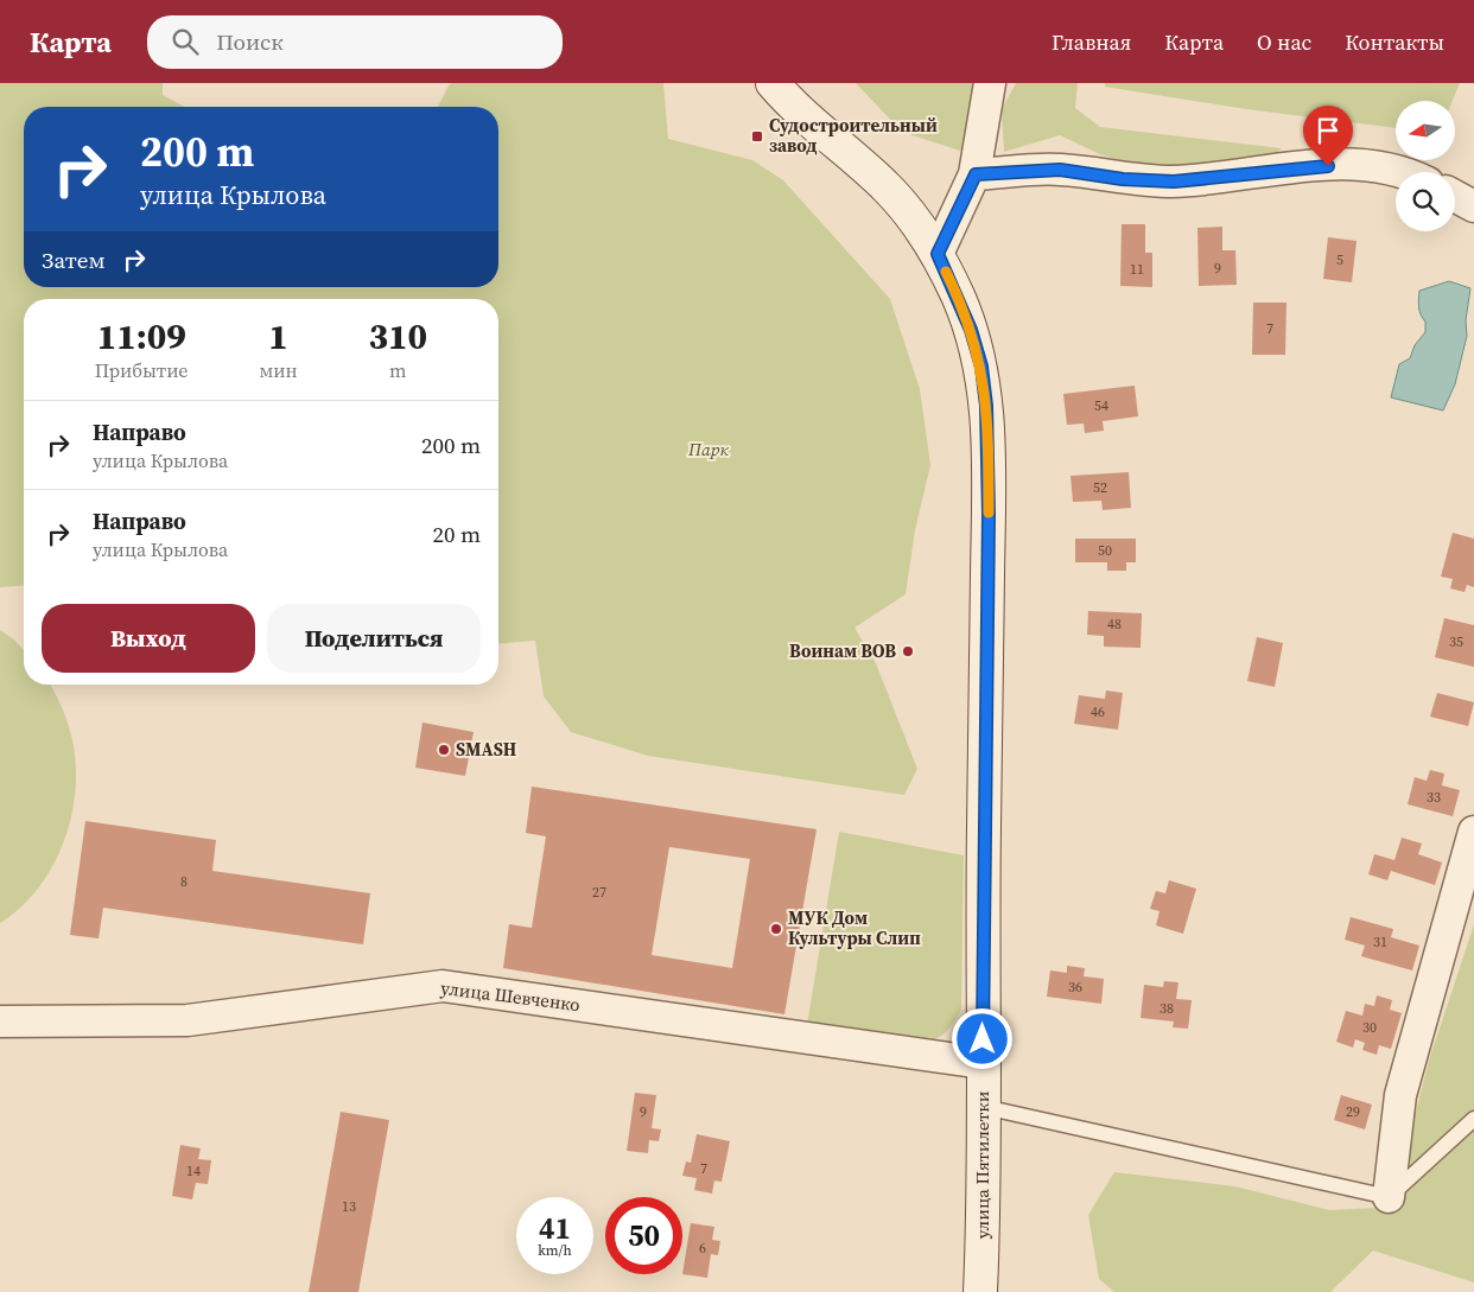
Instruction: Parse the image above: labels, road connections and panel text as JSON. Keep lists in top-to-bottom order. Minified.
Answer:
{"streets":{"main road":["улица Пятилетки"],"street":["улица Шевченко"]},"crossings":[["улица Шевченко","улица Пятилетки"]],"parks":["Парк"],"places":{"transit":["Судостроительный завод"],"other":["Воинам ВОВ","SMASH","МУК Дом Культуры Слип"]},"house_numbers":["5","9","11","7","54","52","50","48","35","46","33","8","27","31","36","38","30","9","29","7","14","13","6"],"north":"left","page":{"header":"Карта","search":"Поиск","nav":["Главная","Карта","О нас","Контакты"],"turn":["200 m","улица Крылова"],"then":"Затем","eta":["11:09","Прибытие","1","мин","310","m"],"list":[{"name":"Направо","note":"улица Крылова","value":"200 m"},{"name":"Направо","note":"улица Крылова","value":"20 m"}],"buttons":["Выход","Поделиться"],"speed":"41 km/h","limit":"50"}}
